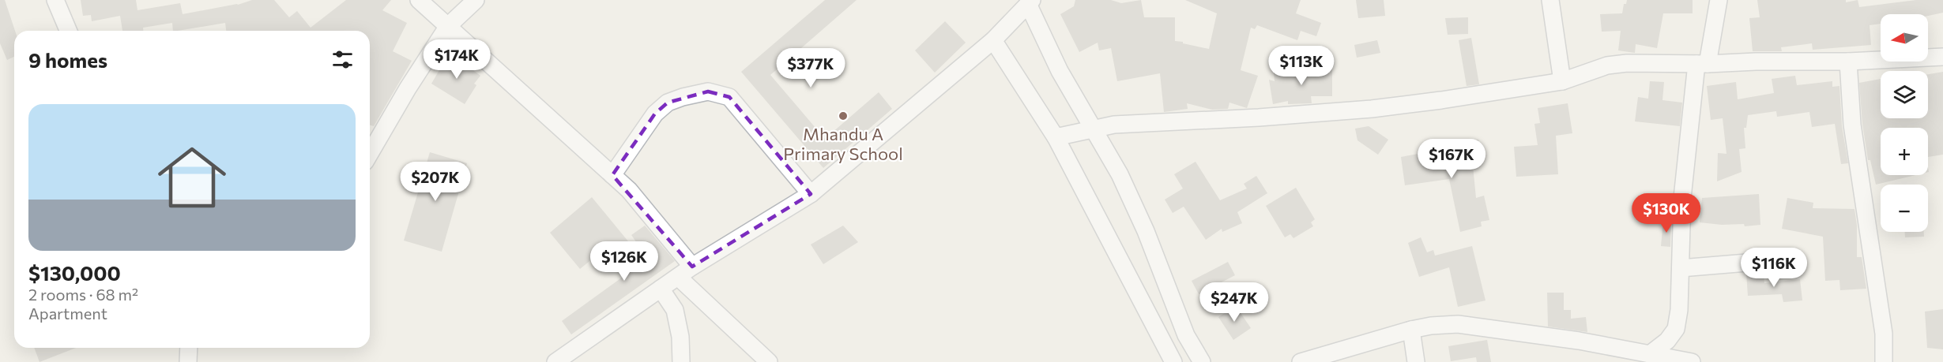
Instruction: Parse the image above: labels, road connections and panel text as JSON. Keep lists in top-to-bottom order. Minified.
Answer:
{"places":["Mhandu A Primary School"],"north":"left","page":{"map_buttons":["+","−"],"heading":"9 homes","price":["$174K","$113K","$377K","$167K","$207K","$130K","$126K","$116K","$247K"],"list":[{"name":"$130,000","note":"2 rooms · 68 m² · Apartment"}]}}
